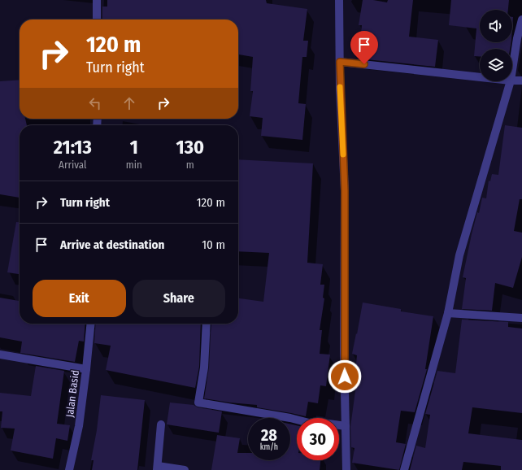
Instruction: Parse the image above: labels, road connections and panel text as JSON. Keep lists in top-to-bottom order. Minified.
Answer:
{"streets":{"street":["Jalan Basid"]},"page":{"turn":["120 m","Turn right"],"eta":["21:13","Arrival","1","min","130","m"],"list":[{"name":"Turn right","value":"120 m"},{"name":"Arrive at destination","value":"10 m"}],"buttons":["Exit","Share"],"speed":"28 km/h","limit":"30"}}
